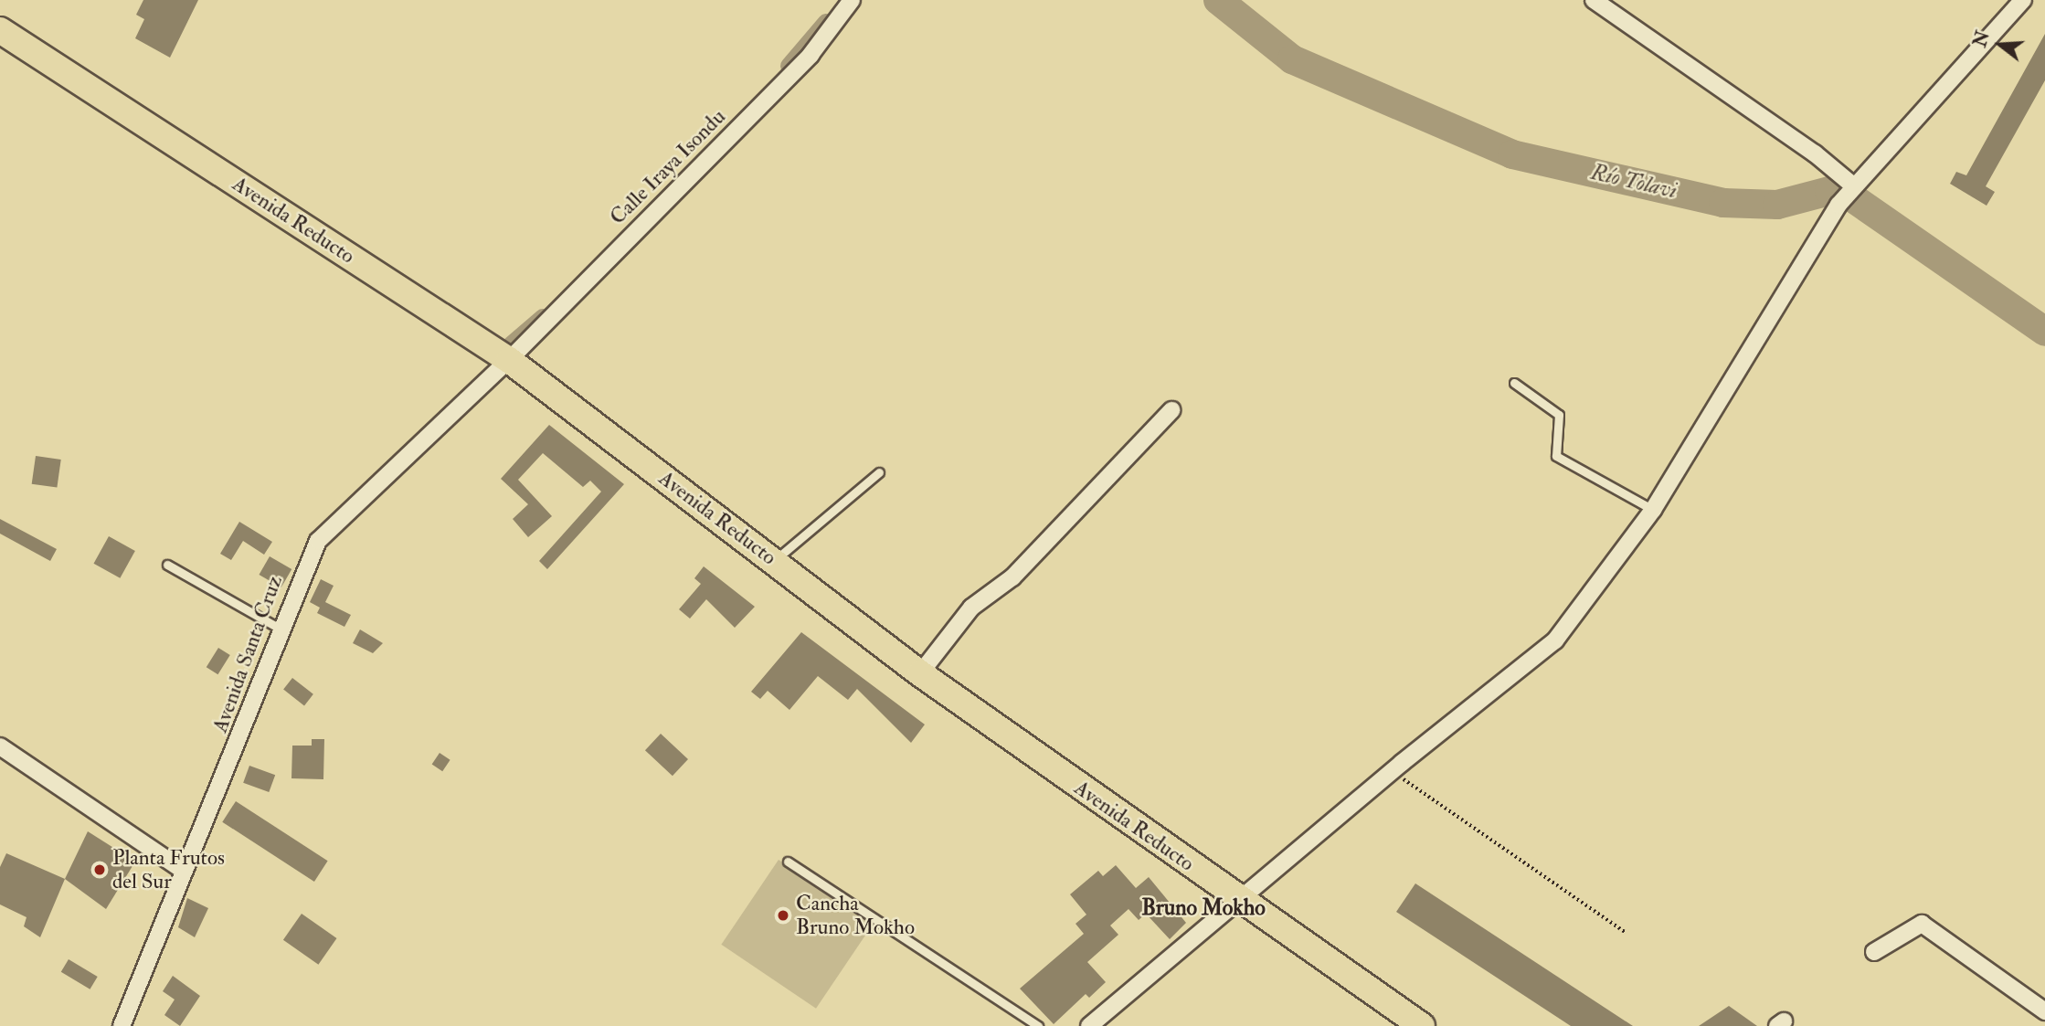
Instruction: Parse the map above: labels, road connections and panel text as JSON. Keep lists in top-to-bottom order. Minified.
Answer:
{"streets":{"main road":["Avenida Reducto"],"street":["Calle Iraya Isondu","Avenida Santa Cruz"]},"crossings":[["Calle Iraya Isondu","Avenida Reducto"],["Calle Iraya Isondu","Avenida Santa Cruz"],["Avenida Reducto","Avenida Santa Cruz"]],"districts":["Bruno Mokho"],"water":["Río Tolavi"],"places":["Planta Frutos del Sur","Cancha Bruno Mokho"],"north":"left"}
